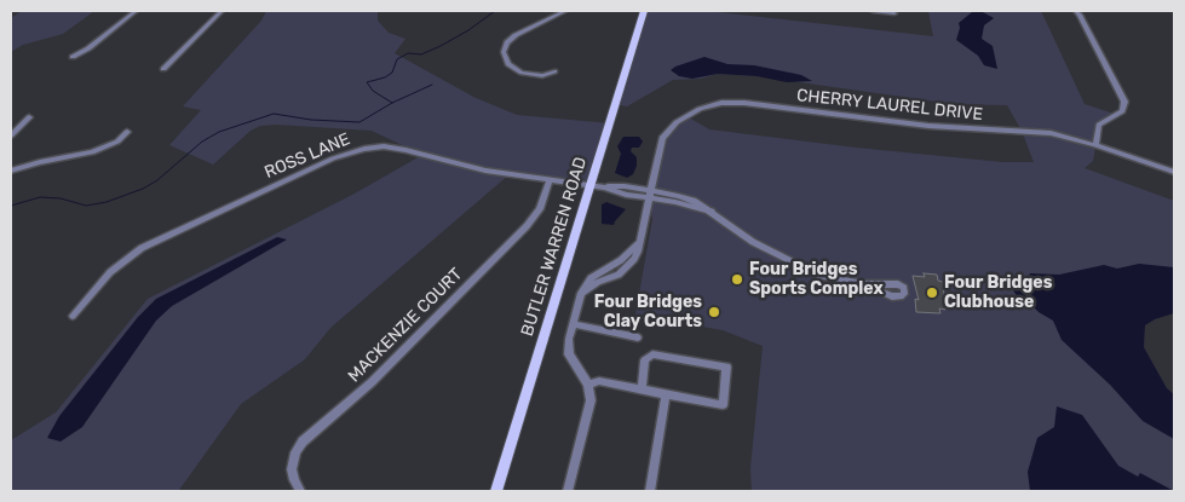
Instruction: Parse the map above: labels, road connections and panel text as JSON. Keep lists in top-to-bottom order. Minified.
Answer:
{"streets":{"main road":["BUTLER WARREN ROAD"],"street":["CHERRY LAUREL DRIVE","ROSS LANE","MACKENZIE COURT"]},"crossings":[["CHERRY LAUREL DRIVE","ROSS LANE"],["ROSS LANE","BUTLER WARREN ROAD"],["ROSS LANE","MACKENZIE COURT"]],"places":["Four Bridges Sports Complex","Four Bridges Clubhouse","Four Bridges Clay Courts"]}
